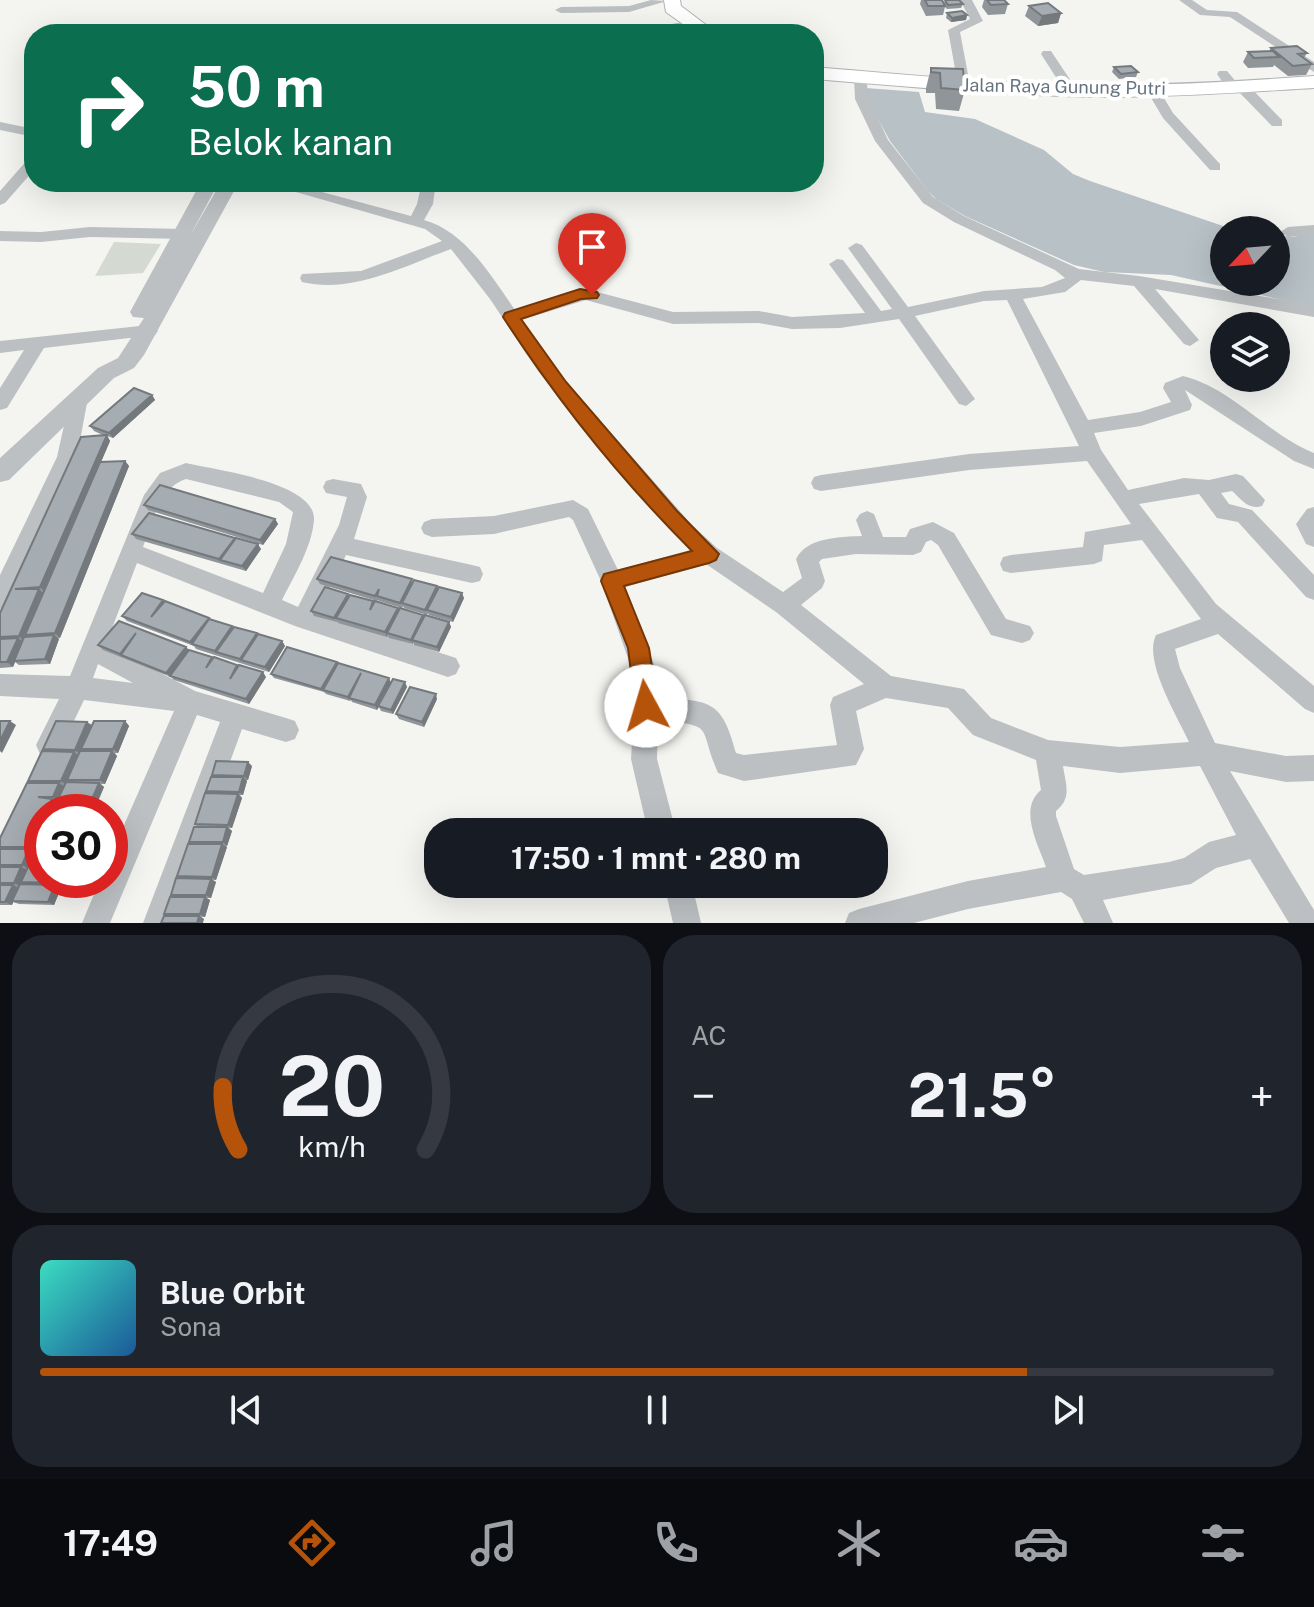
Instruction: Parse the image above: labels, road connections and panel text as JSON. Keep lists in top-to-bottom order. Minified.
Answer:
{"streets":{"main road":["Jalan Raya Gunung Putri"]},"north":"bottom left","page":{"turn":["50 m","Belok kanan"],"limit":"30","trip":"17:50 · 1 mnt · 280 m","tile":"AC","heat":["−","21.5°","+"],"song":["Blue Orbit","Sona"],"tabs":"17:49","gauge":["20","km/h"]}}
